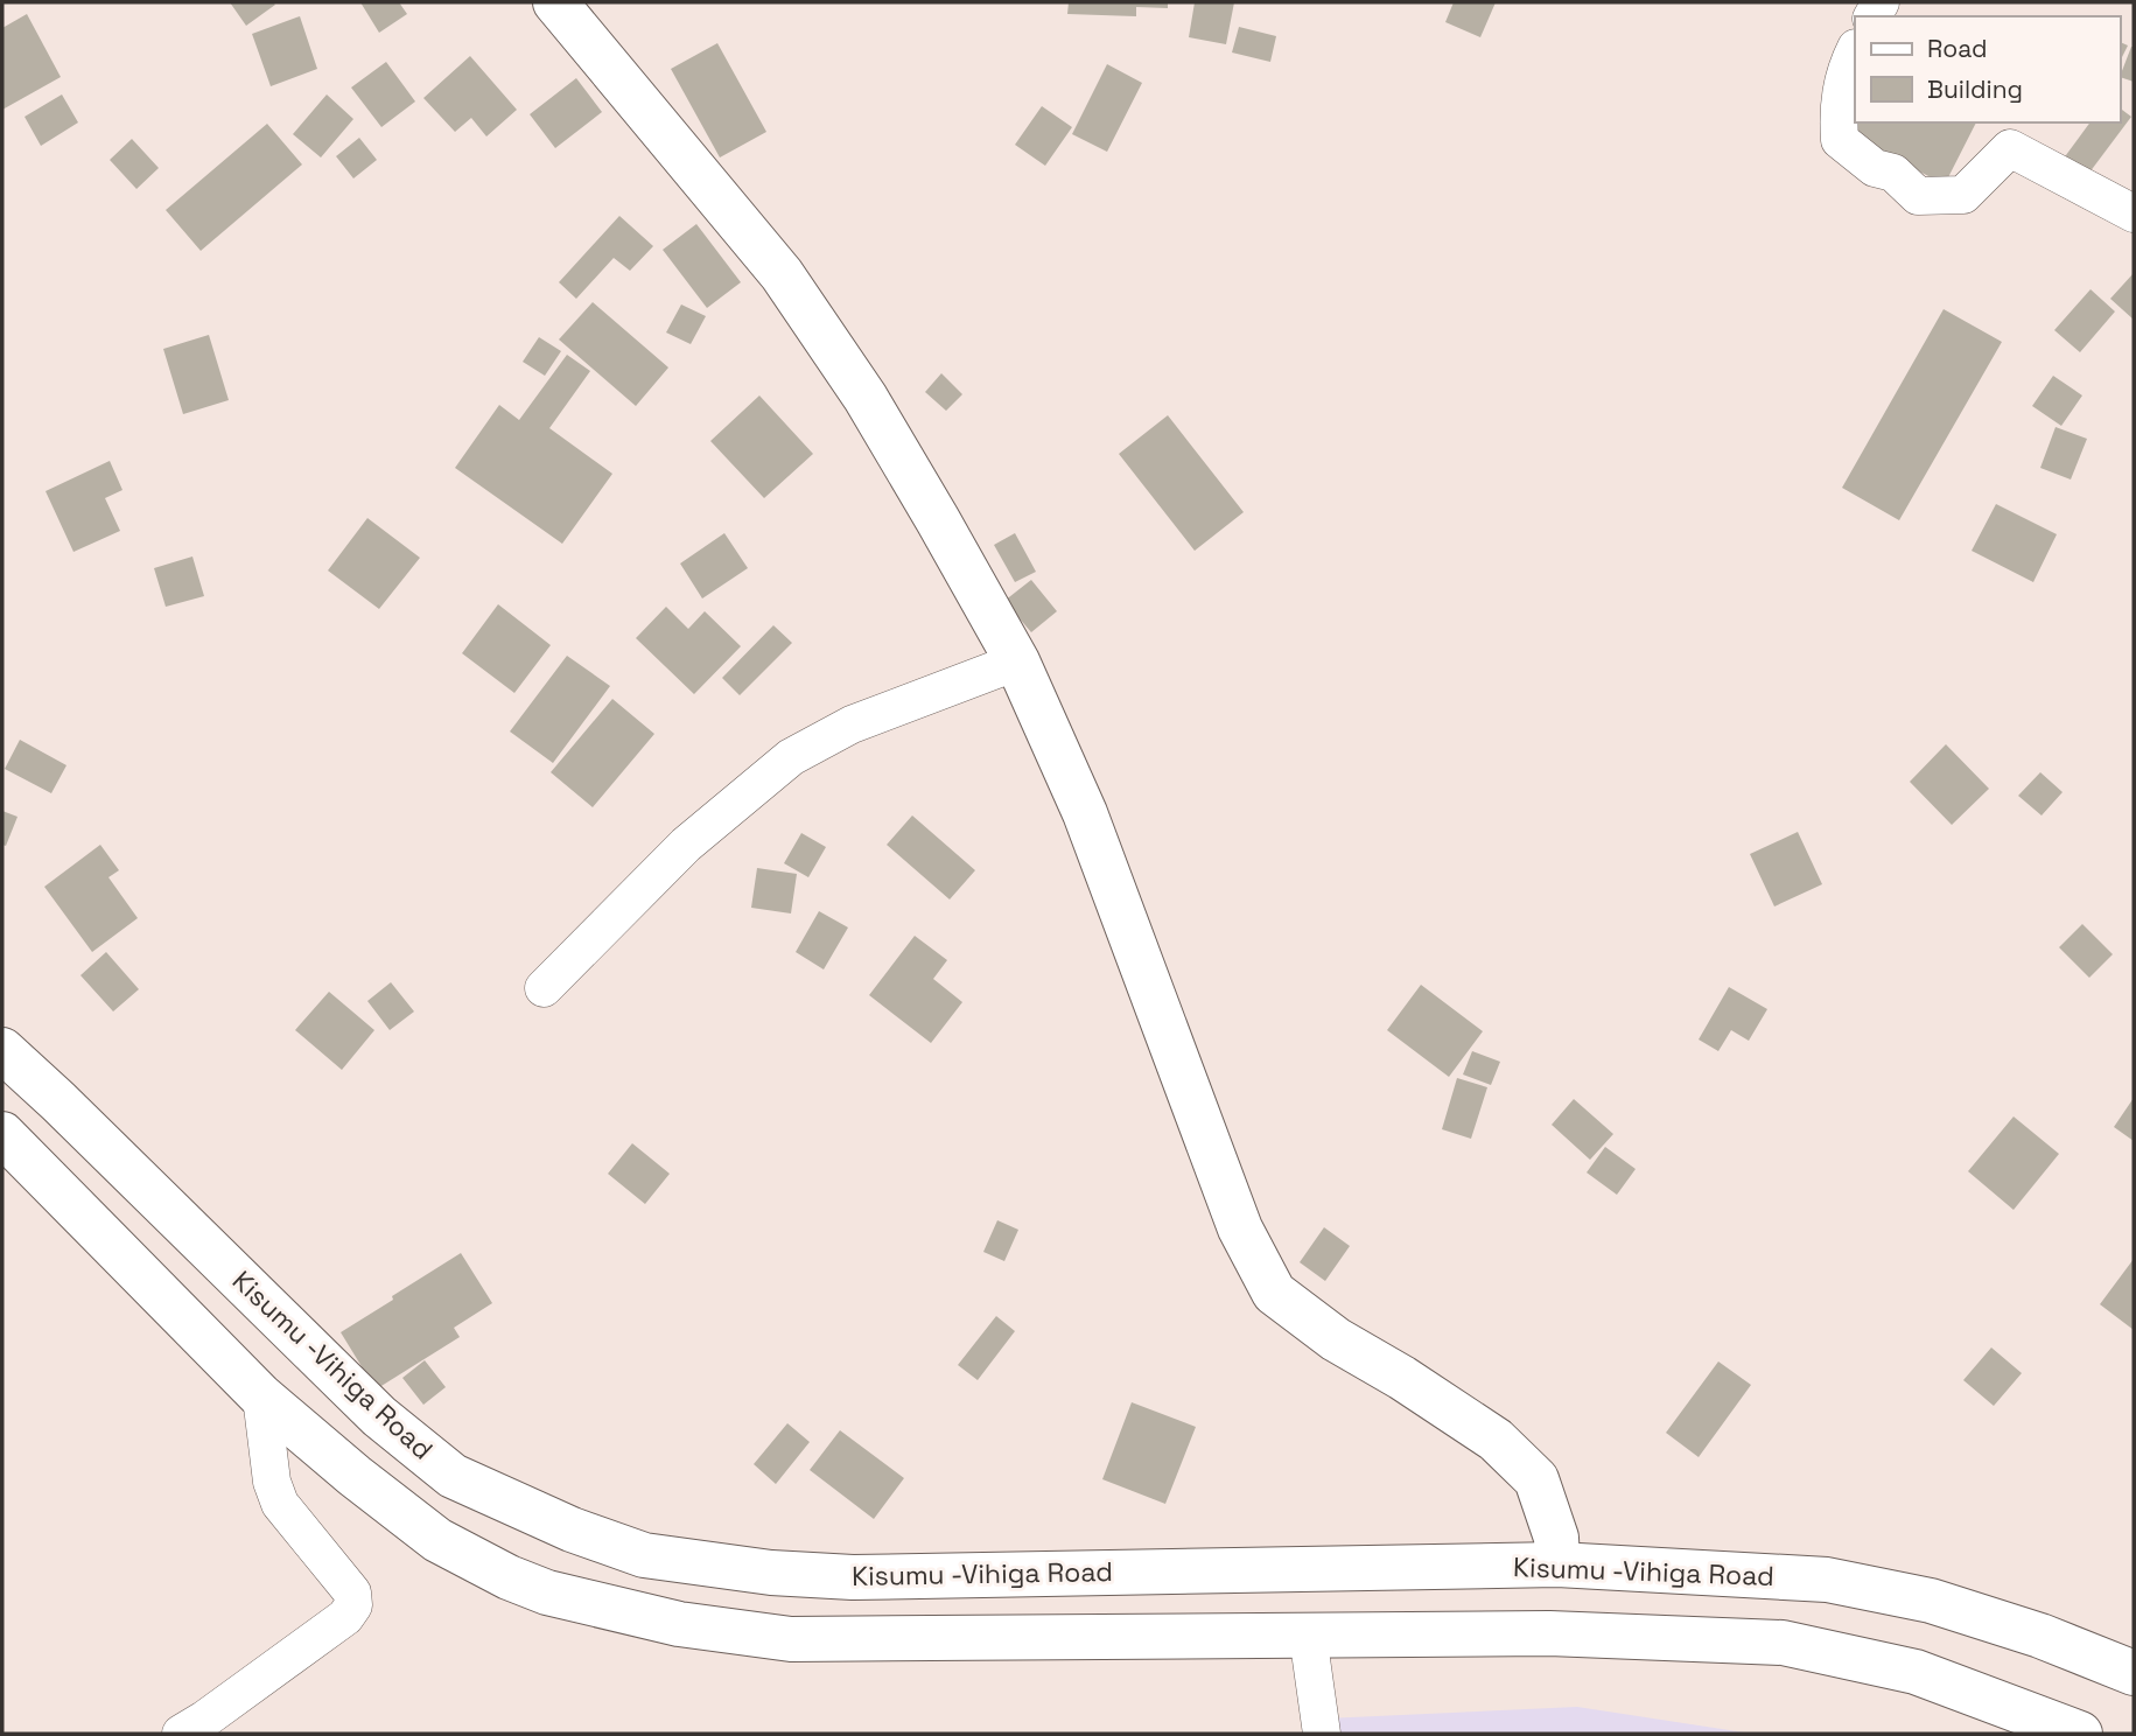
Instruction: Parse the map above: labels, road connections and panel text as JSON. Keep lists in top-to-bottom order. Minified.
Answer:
{"streets":{"main road":["Kisumu -Vihiga Road"]},"legend":["Road","Building"]}
